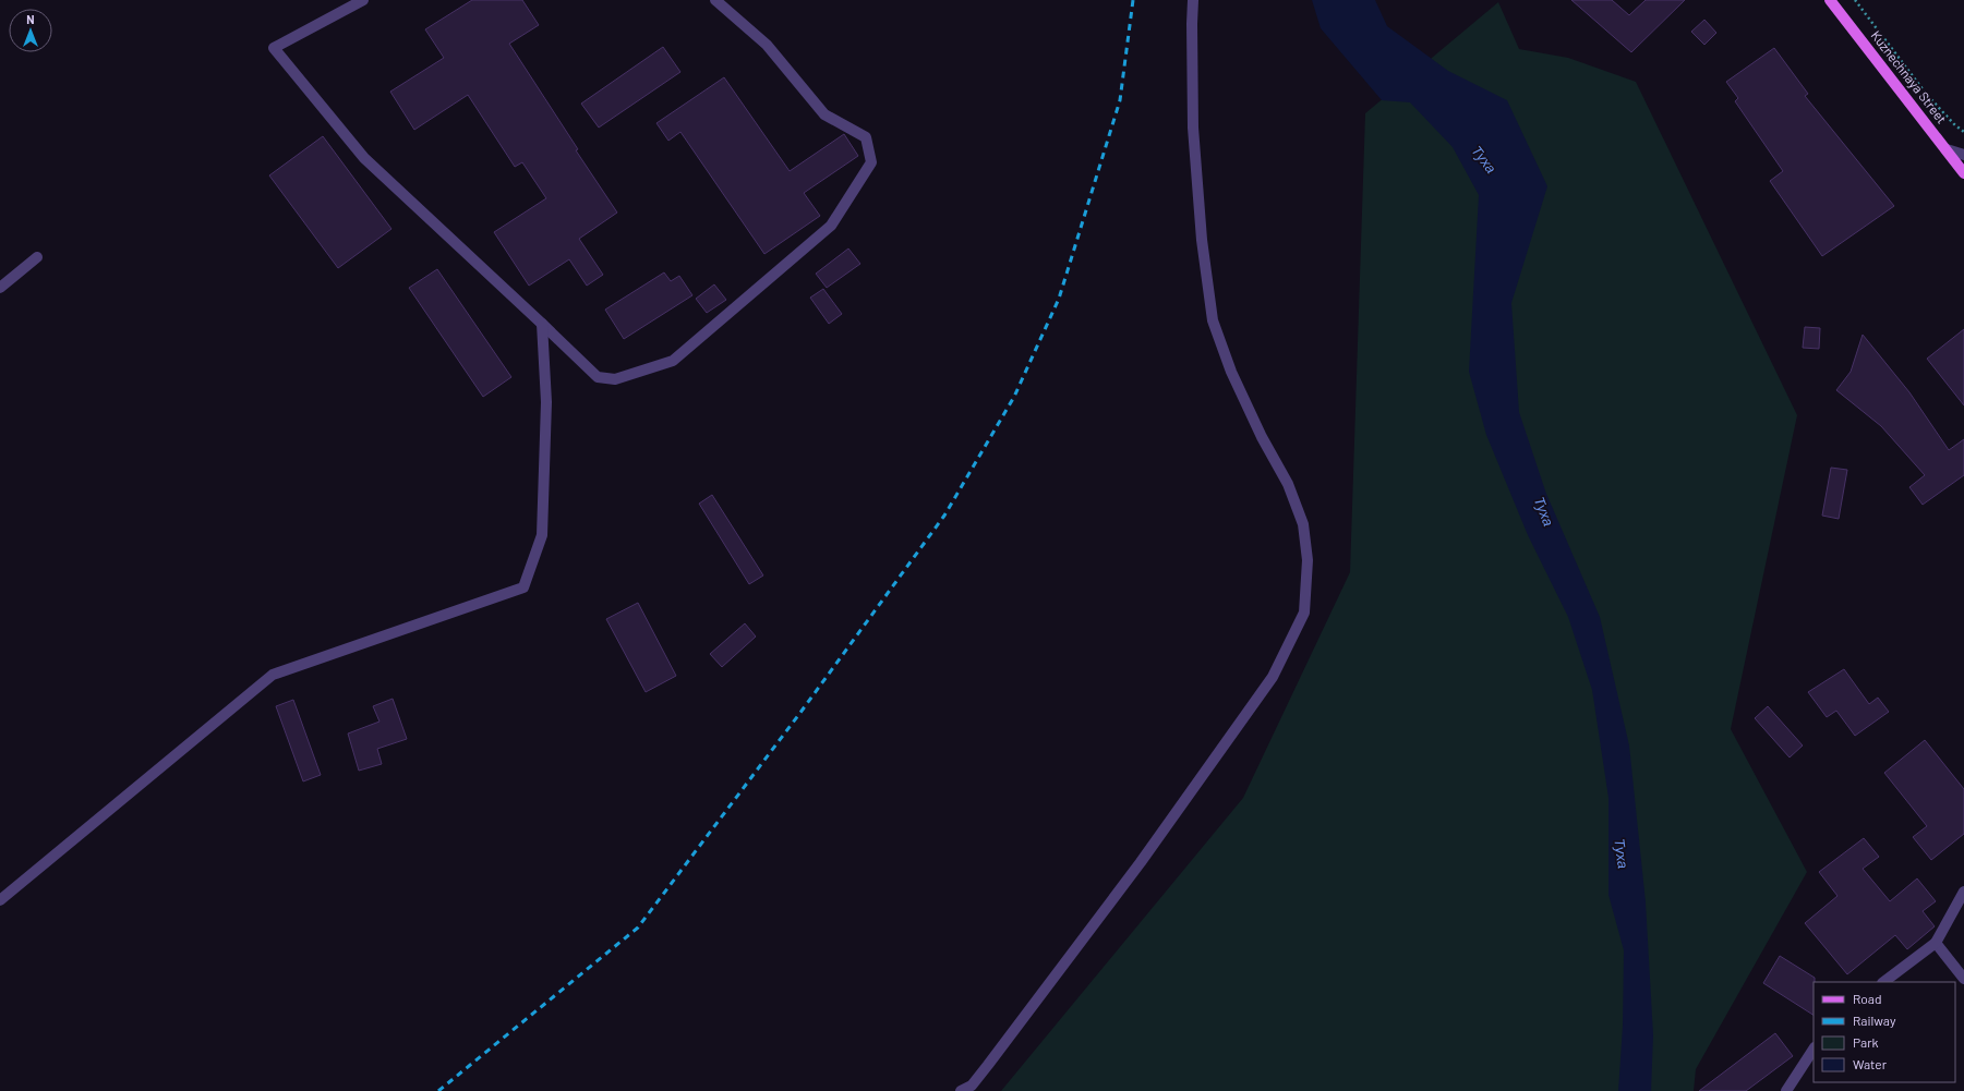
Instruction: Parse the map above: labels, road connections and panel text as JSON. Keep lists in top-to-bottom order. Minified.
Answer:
{"streets":{"main road":["Kuznechnaya Street"]},"water":["Туха"],"legend":["Road","Railway","Park","Water"],"north":"top"}
